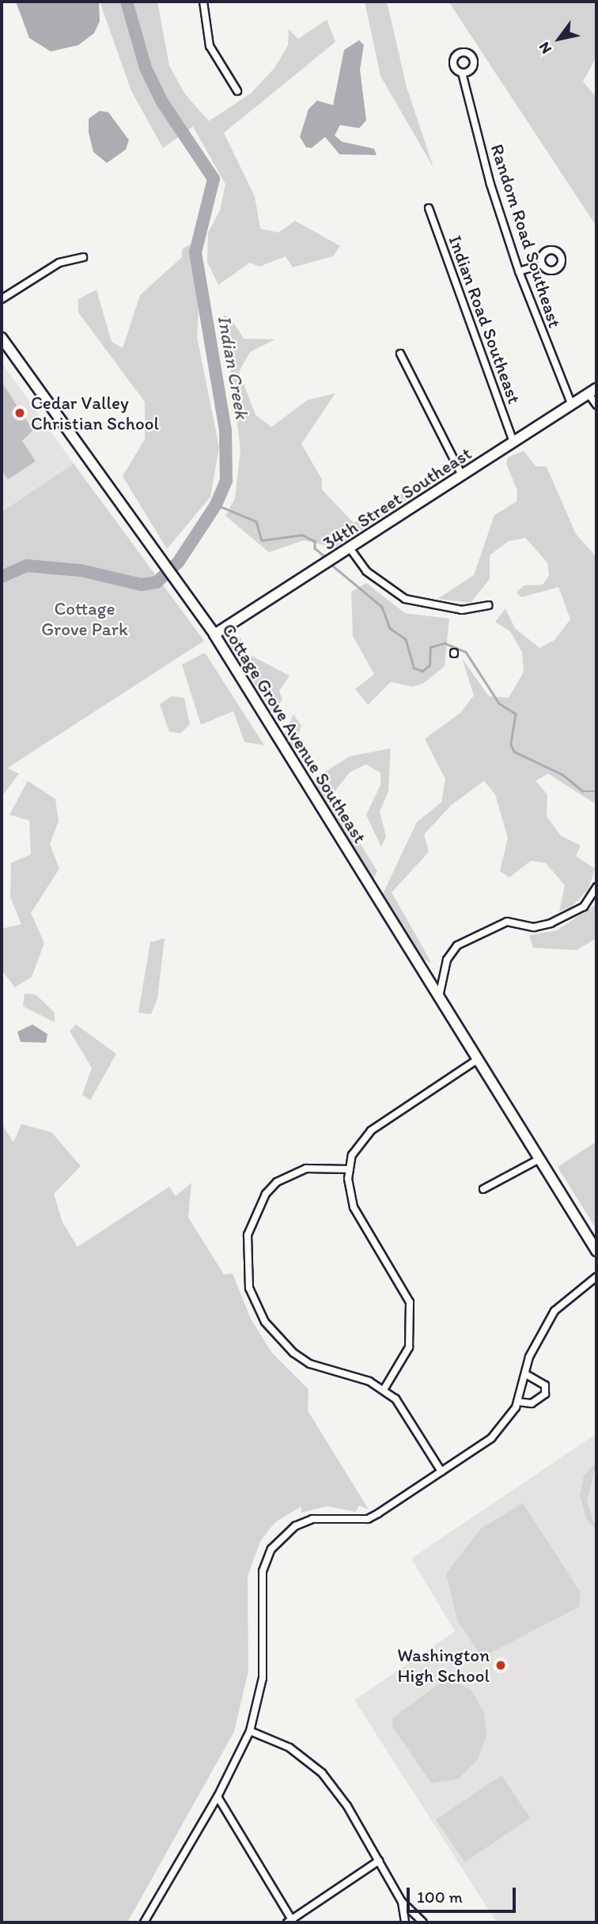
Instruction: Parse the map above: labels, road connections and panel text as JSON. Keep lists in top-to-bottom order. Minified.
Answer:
{"streets":{"main road":["34th Street Southeast","Cottage Grove Avenue Southeast"],"street":["Random Road Southeast","Indian Road Southeast"]},"crossings":[["Random Road Southeast","34th Street Southeast"],["Indian Road Southeast","34th Street Southeast"],["34th Street Southeast","Cottage Grove Avenue Southeast"]],"water":["Indian Creek"],"parks":["Cottage Grove Park"],"places":["Cedar Valley Christian School","Washington High School"],"scale_bar":"100 m","north":"bottom left"}
